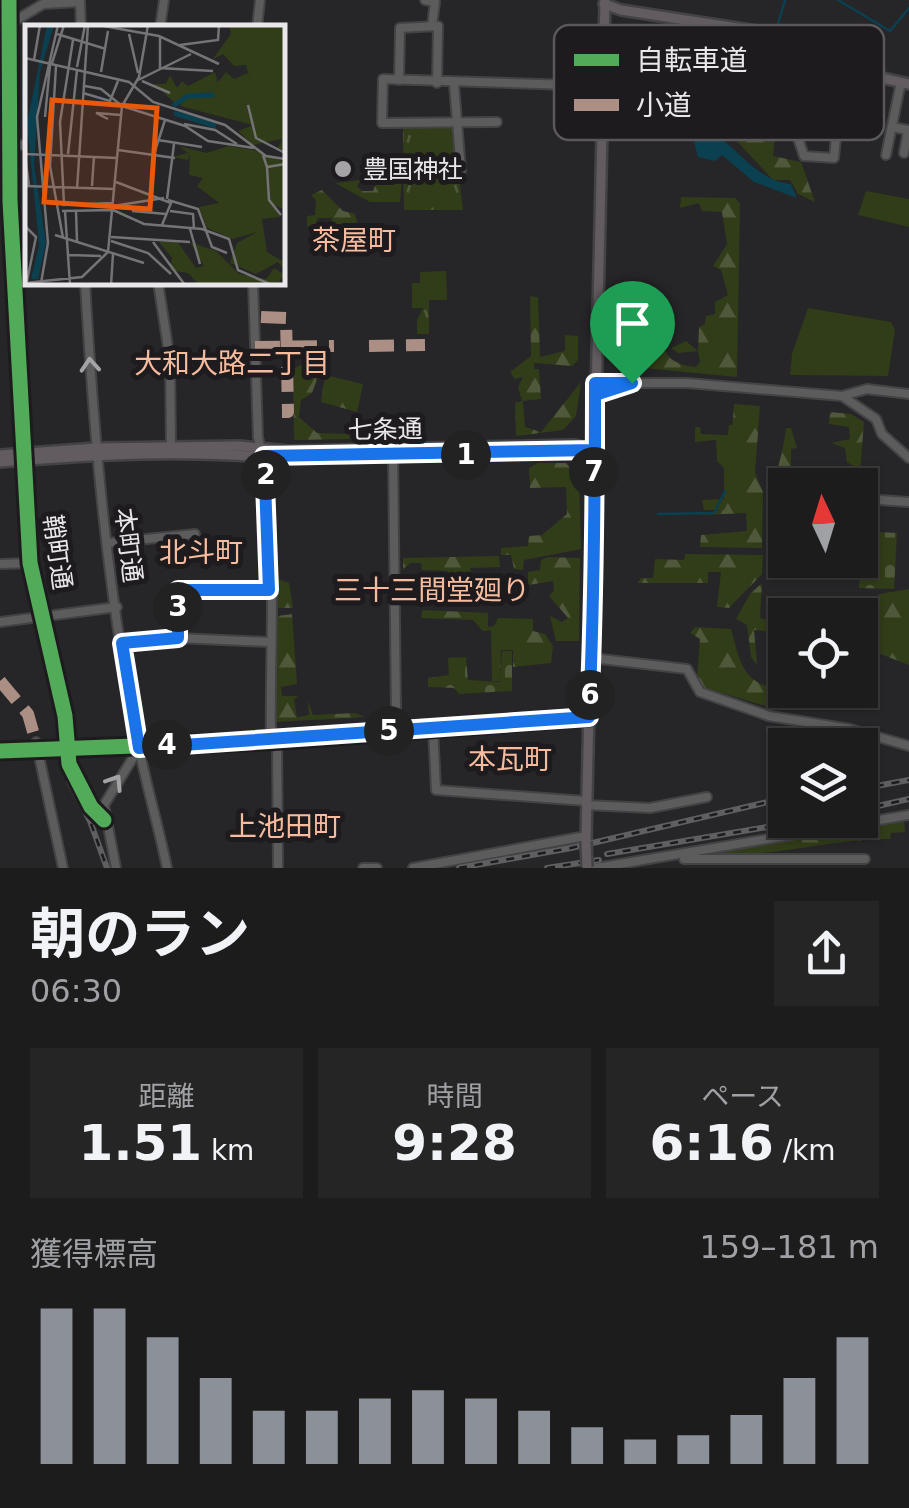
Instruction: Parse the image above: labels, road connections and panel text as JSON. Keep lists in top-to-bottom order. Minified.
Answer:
{"streets":{"main road":["七条通"],"street":["本町通","鞘町通"]},"crossings":[["七条通","本町通"],["七条通","鞘町通"]],"districts":["茶屋町","大和大路二丁目","北斗町","三十三間堂廻り","本瓦町","上池田町"],"places":["豊国神社"],"legend":["自転車道","小道"],"north":"top","page":{"pins":["1","7","2","3","6","5","4"],"heading":["朝のラン","06:30"],"stats":[["距離","1.51 km"],["時間","9:28"],["ペース","6:16 /km"]],"chart":["獲得標高","159–181 m"]}}
